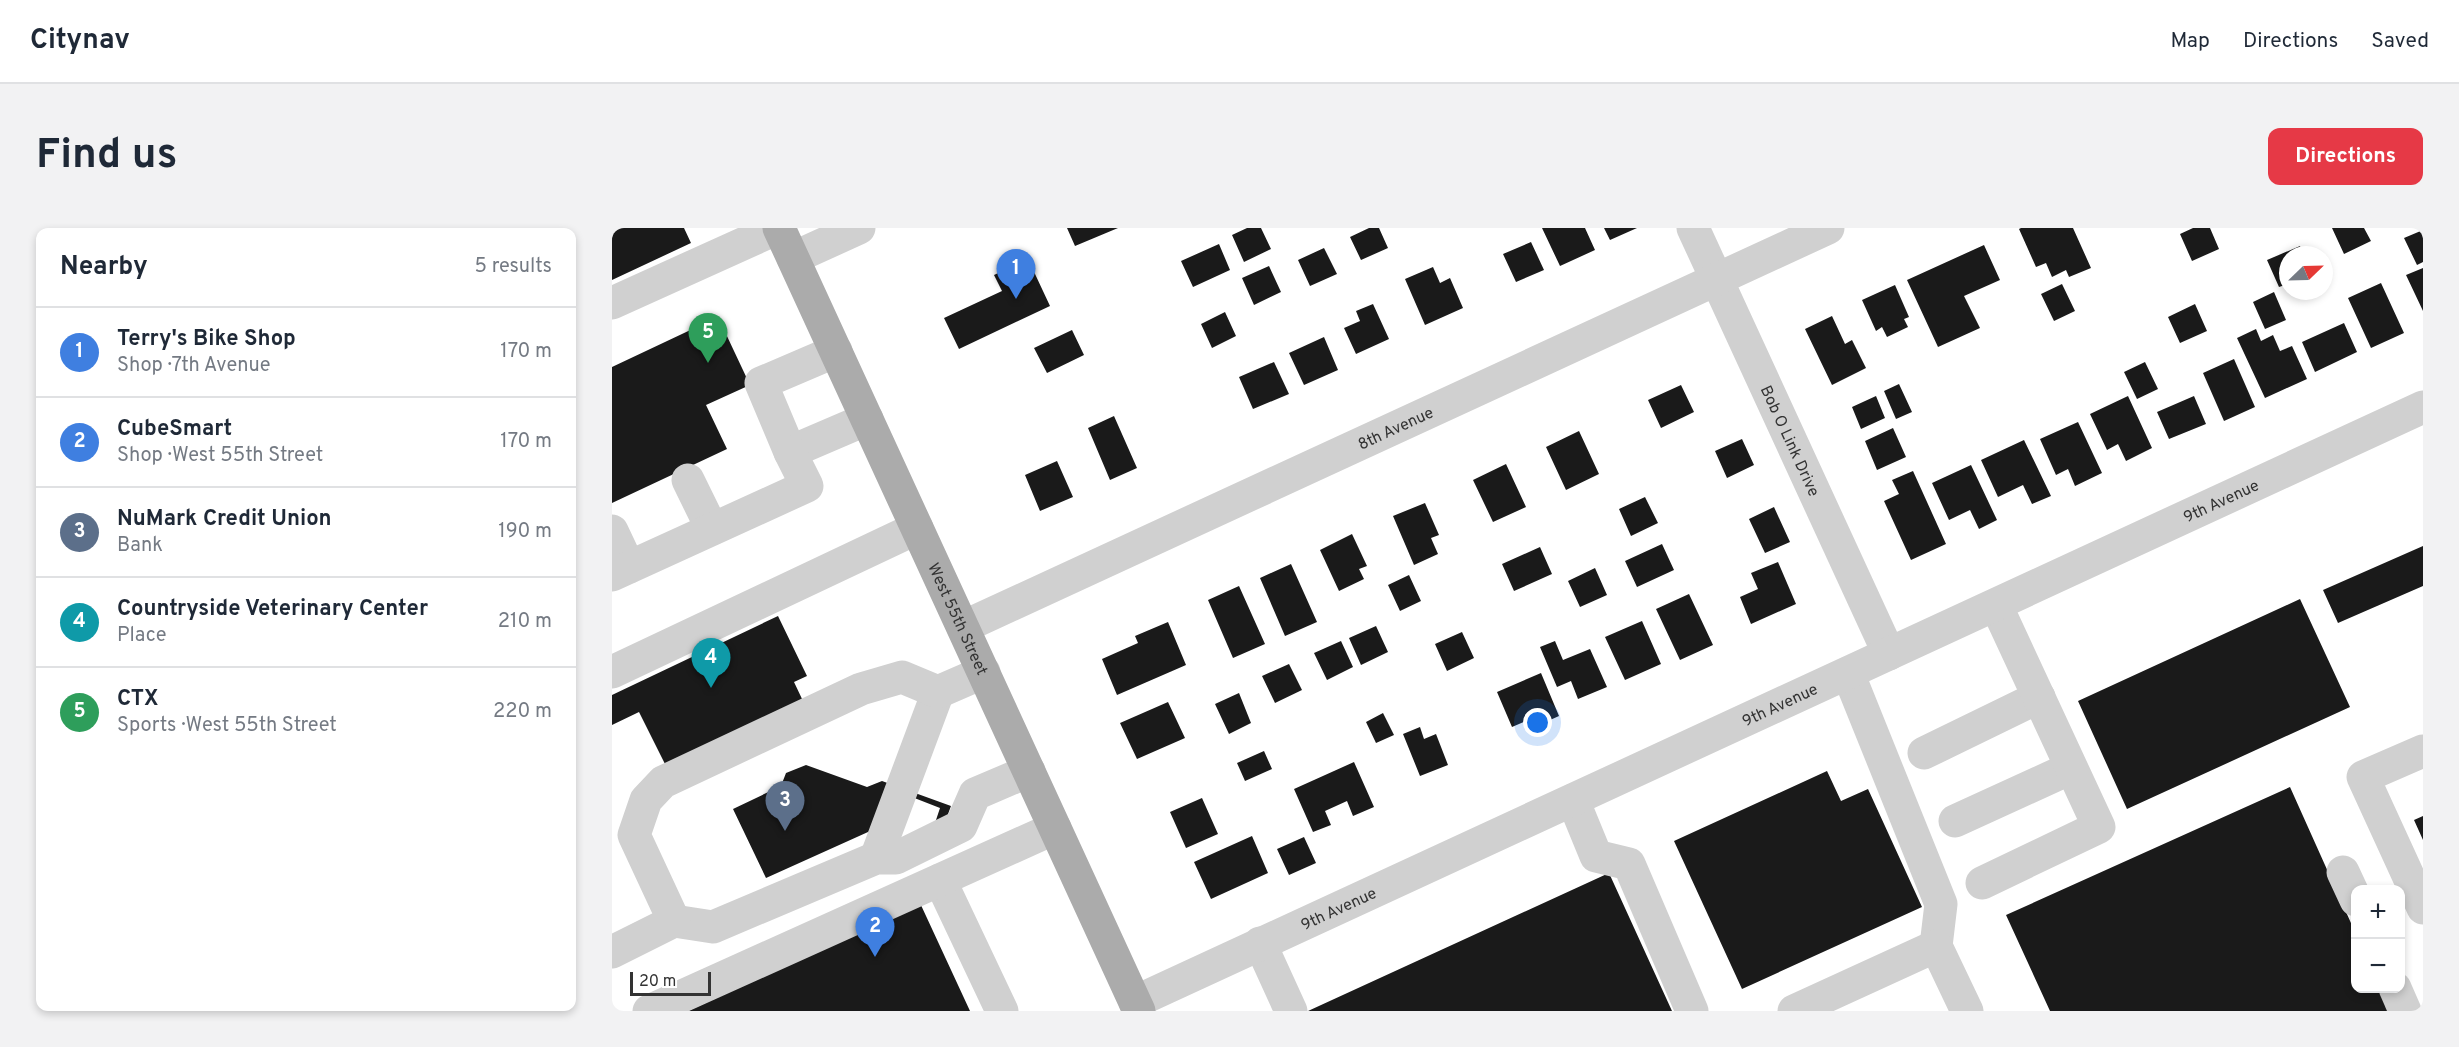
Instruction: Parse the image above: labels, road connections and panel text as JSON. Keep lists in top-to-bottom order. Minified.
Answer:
{"streets":{"main road":["West 55th Street"],"street":["8th Avenue","Bob O Link Drive","9th Avenue"]},"crossings":[["8th Avenue","Bob O Link Drive"],["8th Avenue","West 55th Street"],["Bob O Link Drive","9th Avenue"],["9th Avenue","West 55th Street"]],"scale_bar":"20 m","north":"top right","page":{"header":"Citynav","nav":["Map","Directions","Saved"],"buttons":"Directions","title":"Find us","heading":["Nearby","5 results"],"pins":["1","5","4","3","2"],"list":[{"mark":"1","name":"Terry's Bike Shop","note":"Shop · 7th Avenue","value":"170 m"},{"mark":"2","name":"CubeSmart","note":"Shop · West 55th Street","value":"170 m"},{"mark":"3","name":"NuMark Credit Union","note":"Bank","value":"190 m"},{"mark":"4","name":"Countryside Veterinary Center","note":"Place","value":"210 m"},{"mark":"5","name":"CTX","note":"Sports · West 55th Street","value":"220 m"}],"map_buttons":["+","−"],"scale":"20 m"}}
